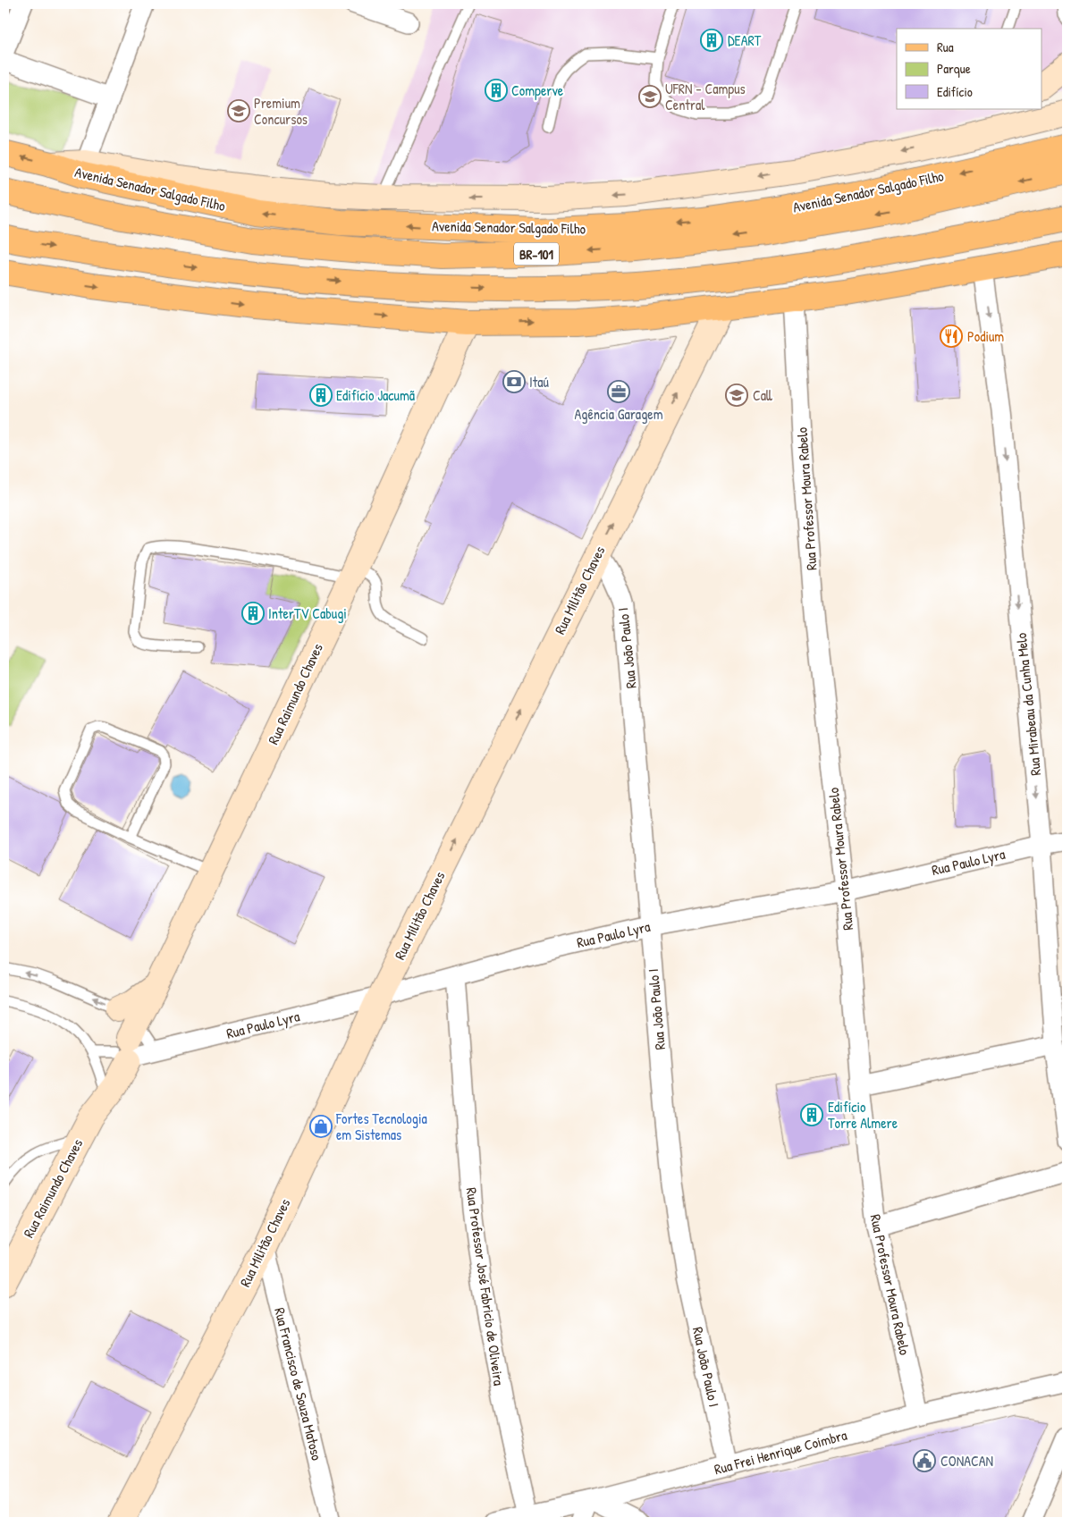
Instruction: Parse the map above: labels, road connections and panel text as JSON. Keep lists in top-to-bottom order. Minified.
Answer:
{"streets":{"main road":["Avenida Senador Salgado Filho","BR-101","Rua Militão Chaves","Rua Raimundo Chaves"],"street":["Rua Professor Moura Rabelo","Rua João Paulo I","Rua Mirabeau da Cunha Melo","Rua Paulo Lyra","Rua Professor José Fabricio de Oliveira","Rua Francisco de Souza Matoso","Rua Frei Henrique Coimbra"]},"crossings":[["Rua Professor Moura Rabelo","Rua Paulo Lyra"],["Rua Professor Moura Rabelo","Rua Frei Henrique Coimbra"],["Rua Militão Chaves","Rua João Paulo I"],["Rua Militão Chaves","Rua Paulo Lyra"],["Rua Militão Chaves","Rua Francisco de Souza Matoso"],["Rua João Paulo I","Rua Paulo Lyra"],["Rua João Paulo I","Rua Frei Henrique Coimbra"],["Rua Raimundo Chaves","Rua Paulo Lyra"],["Rua Mirabeau da Cunha Melo","Rua Paulo Lyra"],["Rua Paulo Lyra","Rua Professor José Fabricio de Oliveira"],["Rua Professor José Fabricio de Oliveira","Rua Frei Henrique Coimbra"]],"one_way":["Rua Militão Chaves","Rua Mirabeau da Cunha Melo"],"places":{"building":["DEART","Comperve","Edifício Jacumã","InterTV Cabugi","Edifício Torre Almere"],"school or university":["UFRN - Campus Central","Premium Concursos","Call"],"restaurant":["Podium"],"bank":["Itaú"],"office":["Agência Garagem"],"shop":["Fortes Tecnologia em Sistemas"],"public building":["CONACAN"]},"legend":["Rua","Parque","Edifício"]}
